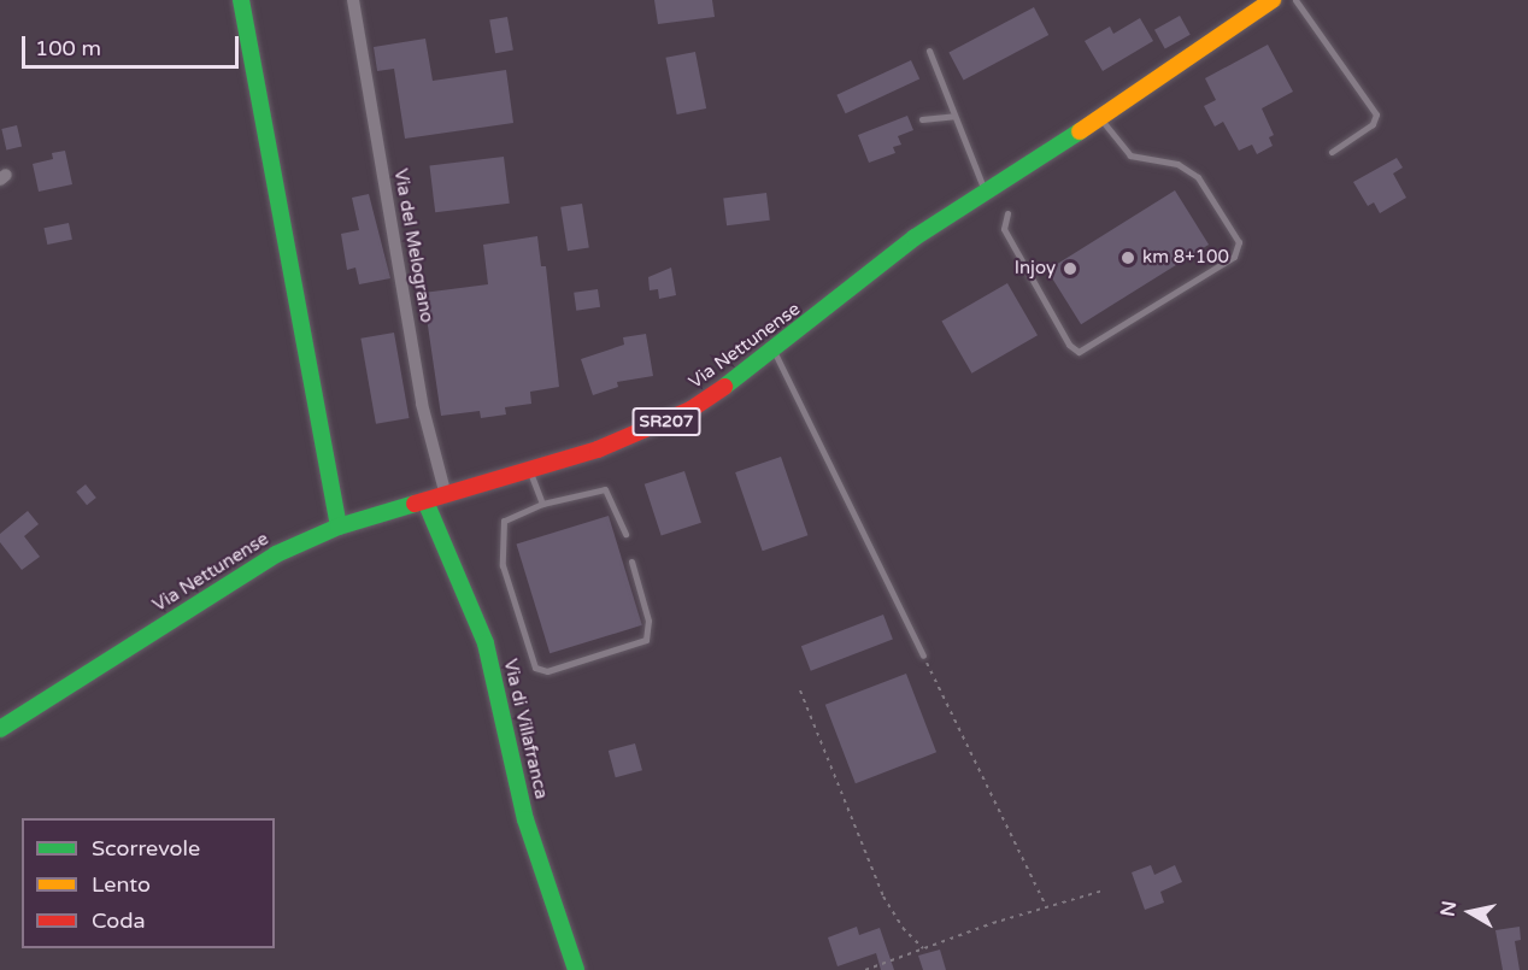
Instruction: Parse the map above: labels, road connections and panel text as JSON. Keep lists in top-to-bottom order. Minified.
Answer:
{"streets":{"main road":["Via Nettunense","SR207","Via di Villafranca"],"street":["Via del Melograno"]},"crossings":[["Via del Melograno","Via Nettunense"],["Via Nettunense","Via di Villafranca"]],"places":["km 8+100","Injoy"],"legend":["Scorrevole","Lento","Coda"],"scale_bar":"100 m","north":"left"}
